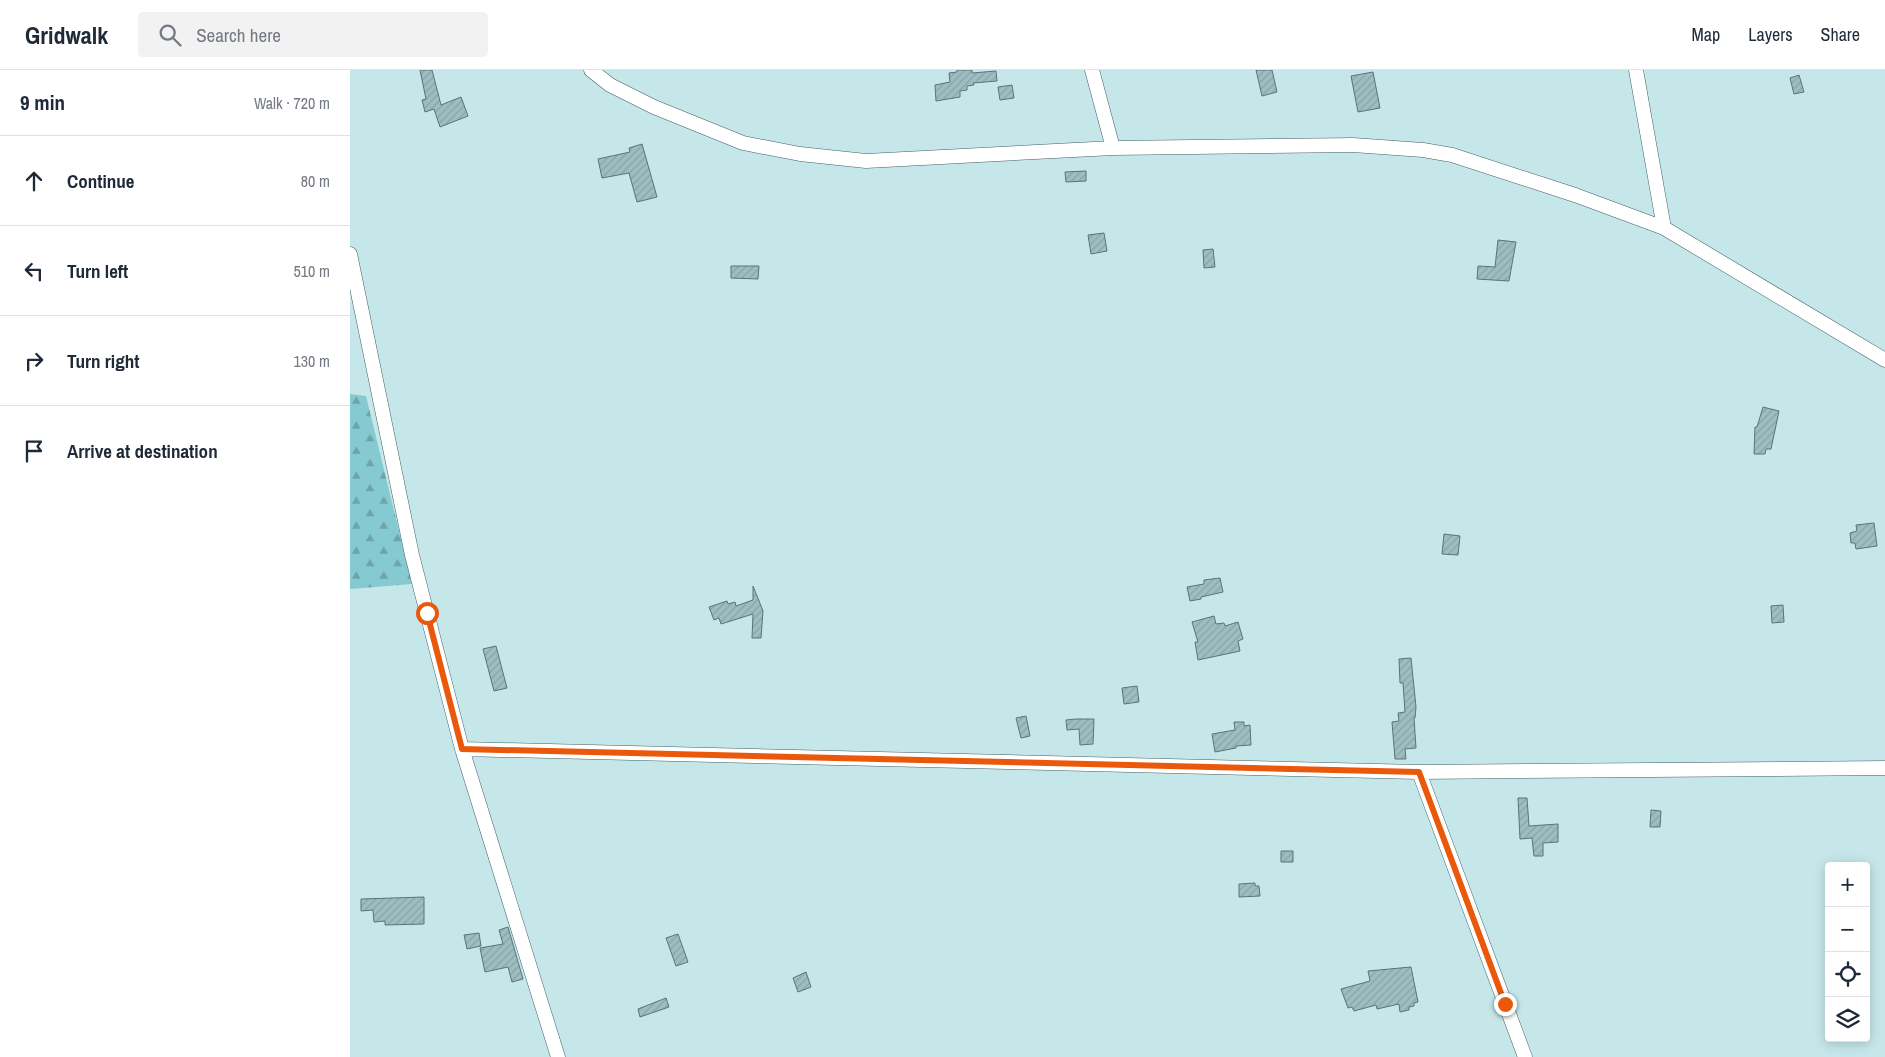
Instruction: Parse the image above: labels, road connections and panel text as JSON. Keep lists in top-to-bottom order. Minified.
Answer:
{"page":{"header":"Gridwalk","search":"Search here","nav":["Map","Layers","Share"],"heading":["9 min","Walk · 720 m"],"list":[["Continue","80 m"],["Turn left","510 m"],["Turn right","130 m"],"Arrive at destination"],"map_buttons":["+","−"]}}
